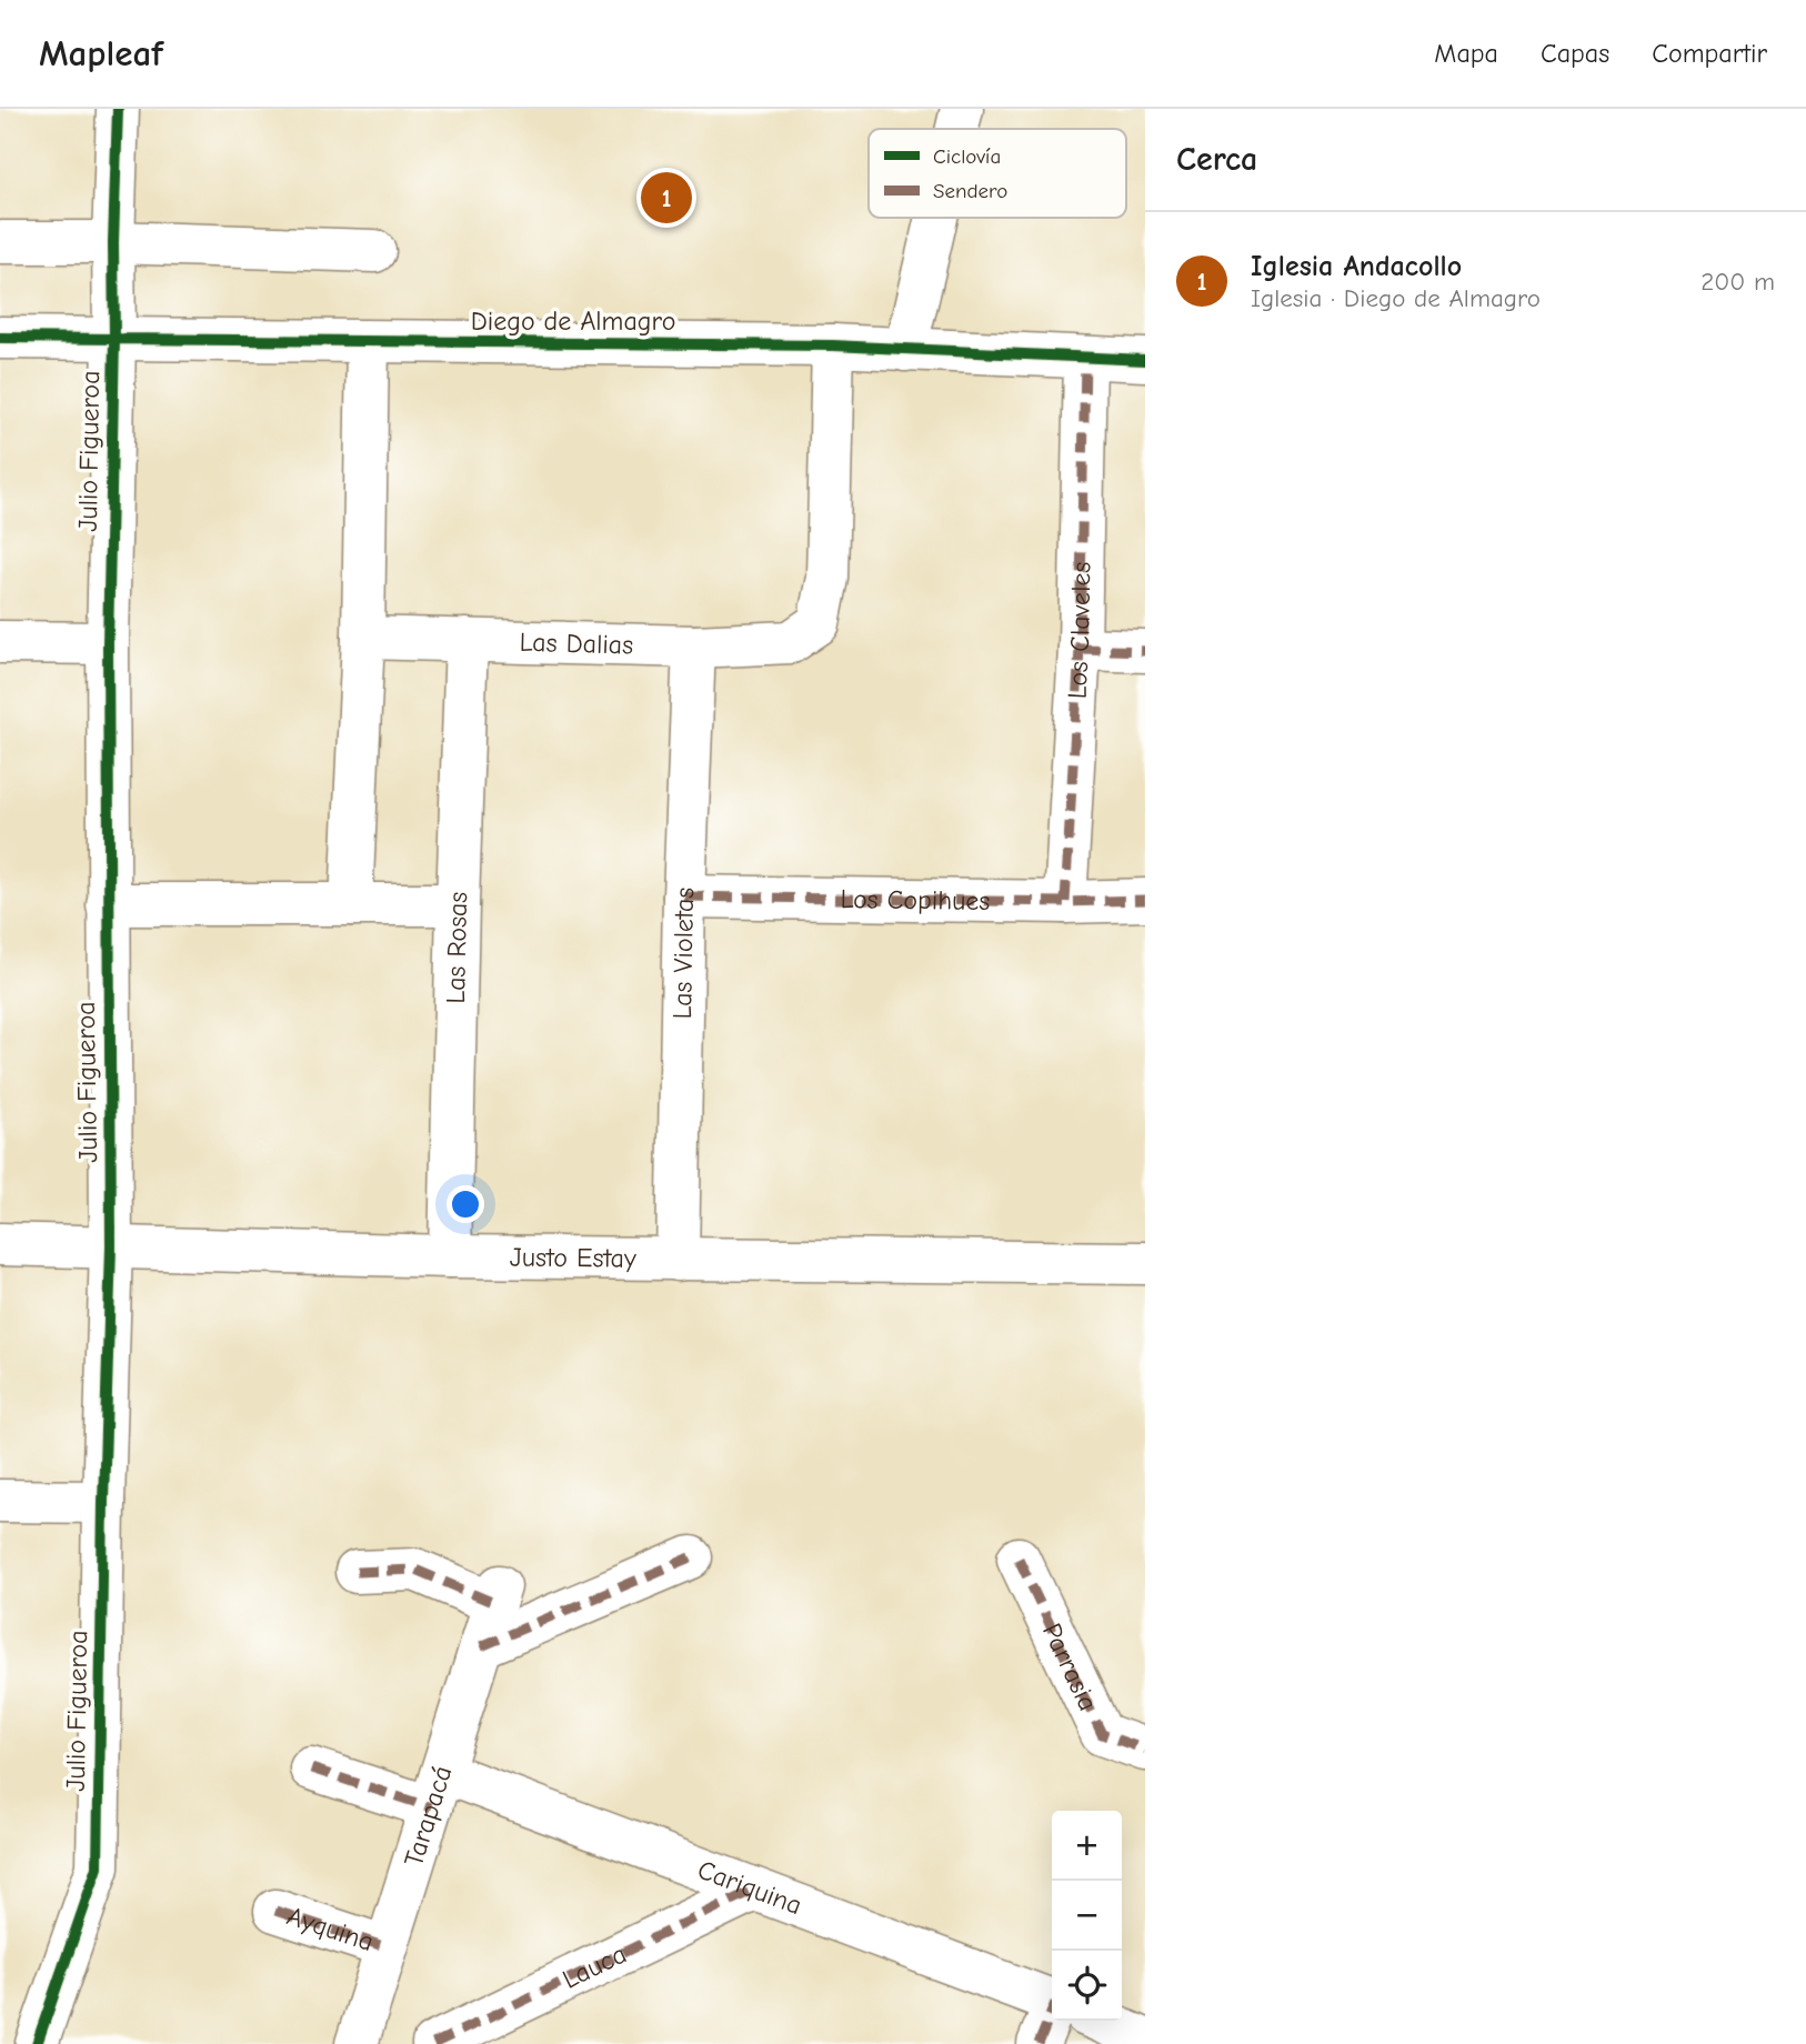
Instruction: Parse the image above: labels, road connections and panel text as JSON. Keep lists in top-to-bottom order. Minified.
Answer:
{"streets":{"street":["Diego de Almagro","Julio Figueroa","Los Claveles","Las Dalias","Los Copihues","Las Rosas","Las Violetas","Justo Estay","Parrasia","Tarapacá","Cariquina","Ayquina","Lauca"]},"crossings":[["Diego de Almagro","Julio Figueroa"],["Diego de Almagro","Los Claveles"],["Diego de Almagro","Las Dalias"],["Julio Figueroa","Justo Estay"],["Los Claveles","Los Copihues"],["Las Dalias","Las Rosas"],["Las Dalias","Las Violetas"],["Los Copihues","Las Violetas"],["Las Rosas","Justo Estay"],["Las Violetas","Justo Estay"],["Tarapacá","Cariquina"],["Tarapacá","Ayquina"],["Cariquina","Lauca"]],"legend":["Ciclovía","Sendero"],"page":{"header":"Mapleaf","nav":["Mapa","Capas","Compartir"],"heading":"Cerca","pins":"1","list":[{"mark":"1","name":"Iglesia Andacollo","note":"Iglesia · Diego de Almagro","value":"200 m"}],"map_buttons":["+","−"]}}
